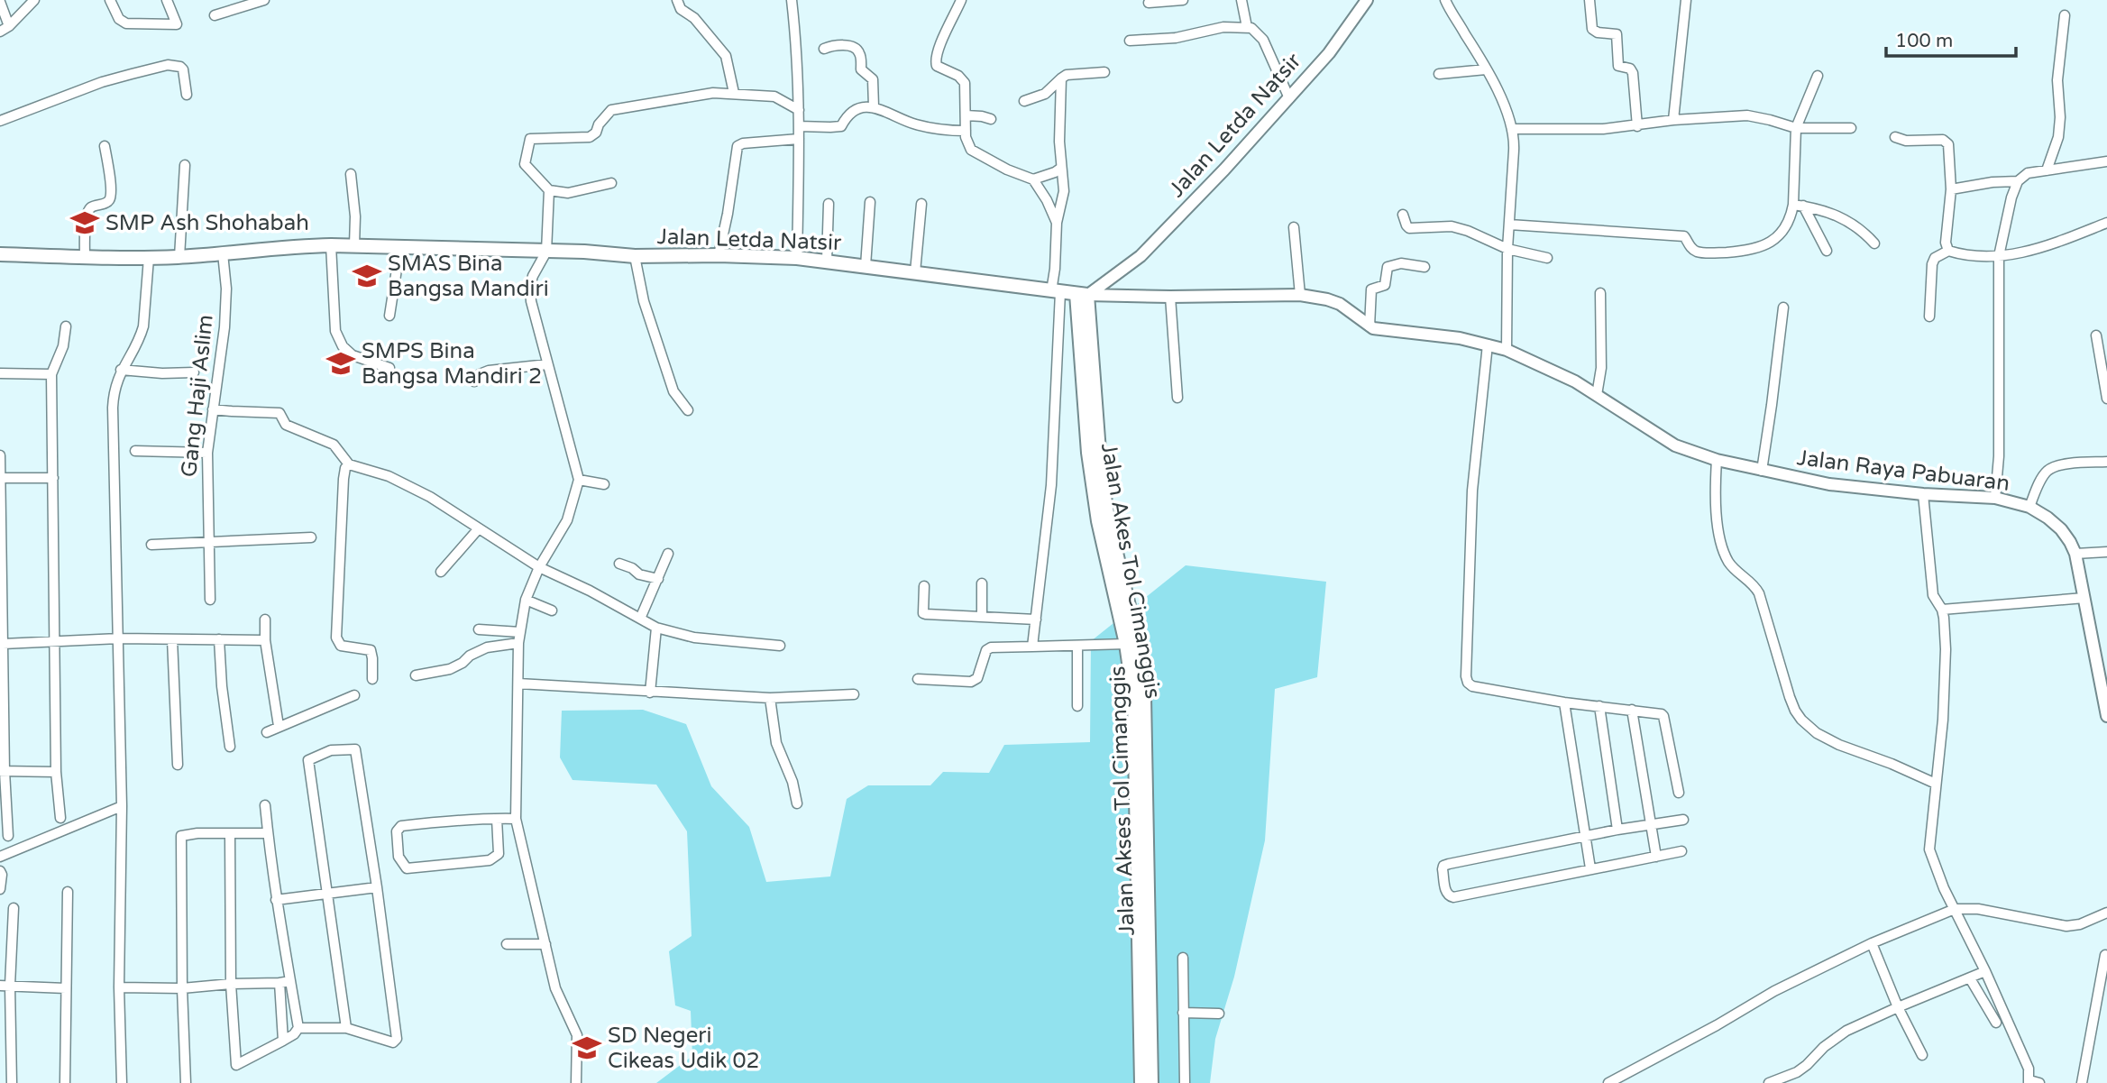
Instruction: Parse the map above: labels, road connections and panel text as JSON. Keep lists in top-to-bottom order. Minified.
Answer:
{"streets":{"main road":["Jalan Letda Natsir","Jalan Akes Tol Cimanggis","Jalan Akses Tol Cimanggis"],"street":["Gang Haji Aslim","Jalan Raya Pabuaran"]},"crossings":[["Jalan Letda Natsir","Gang Haji Aslim"],["Jalan Letda Natsir","Jalan Raya Pabuaran"],["Jalan Letda Natsir","Jalan Akes Tol Cimanggis"],["Jalan Letda Natsir","Jalan Akses Tol Cimanggis"],["Jalan Raya Pabuaran","Jalan Akes Tol Cimanggis"],["Jalan Raya Pabuaran","Jalan Akses Tol Cimanggis"],["Jalan Akes Tol Cimanggis","Jalan Akses Tol Cimanggis"]],"places":{"school or university":["SMP Ash Shohabah","SMAS Bina Bangsa Mandiri","SMPS Bina Bangsa Mandiri 2","SD Negeri Cikeas Udik 02"]},"scale_bar":"100 m"}
